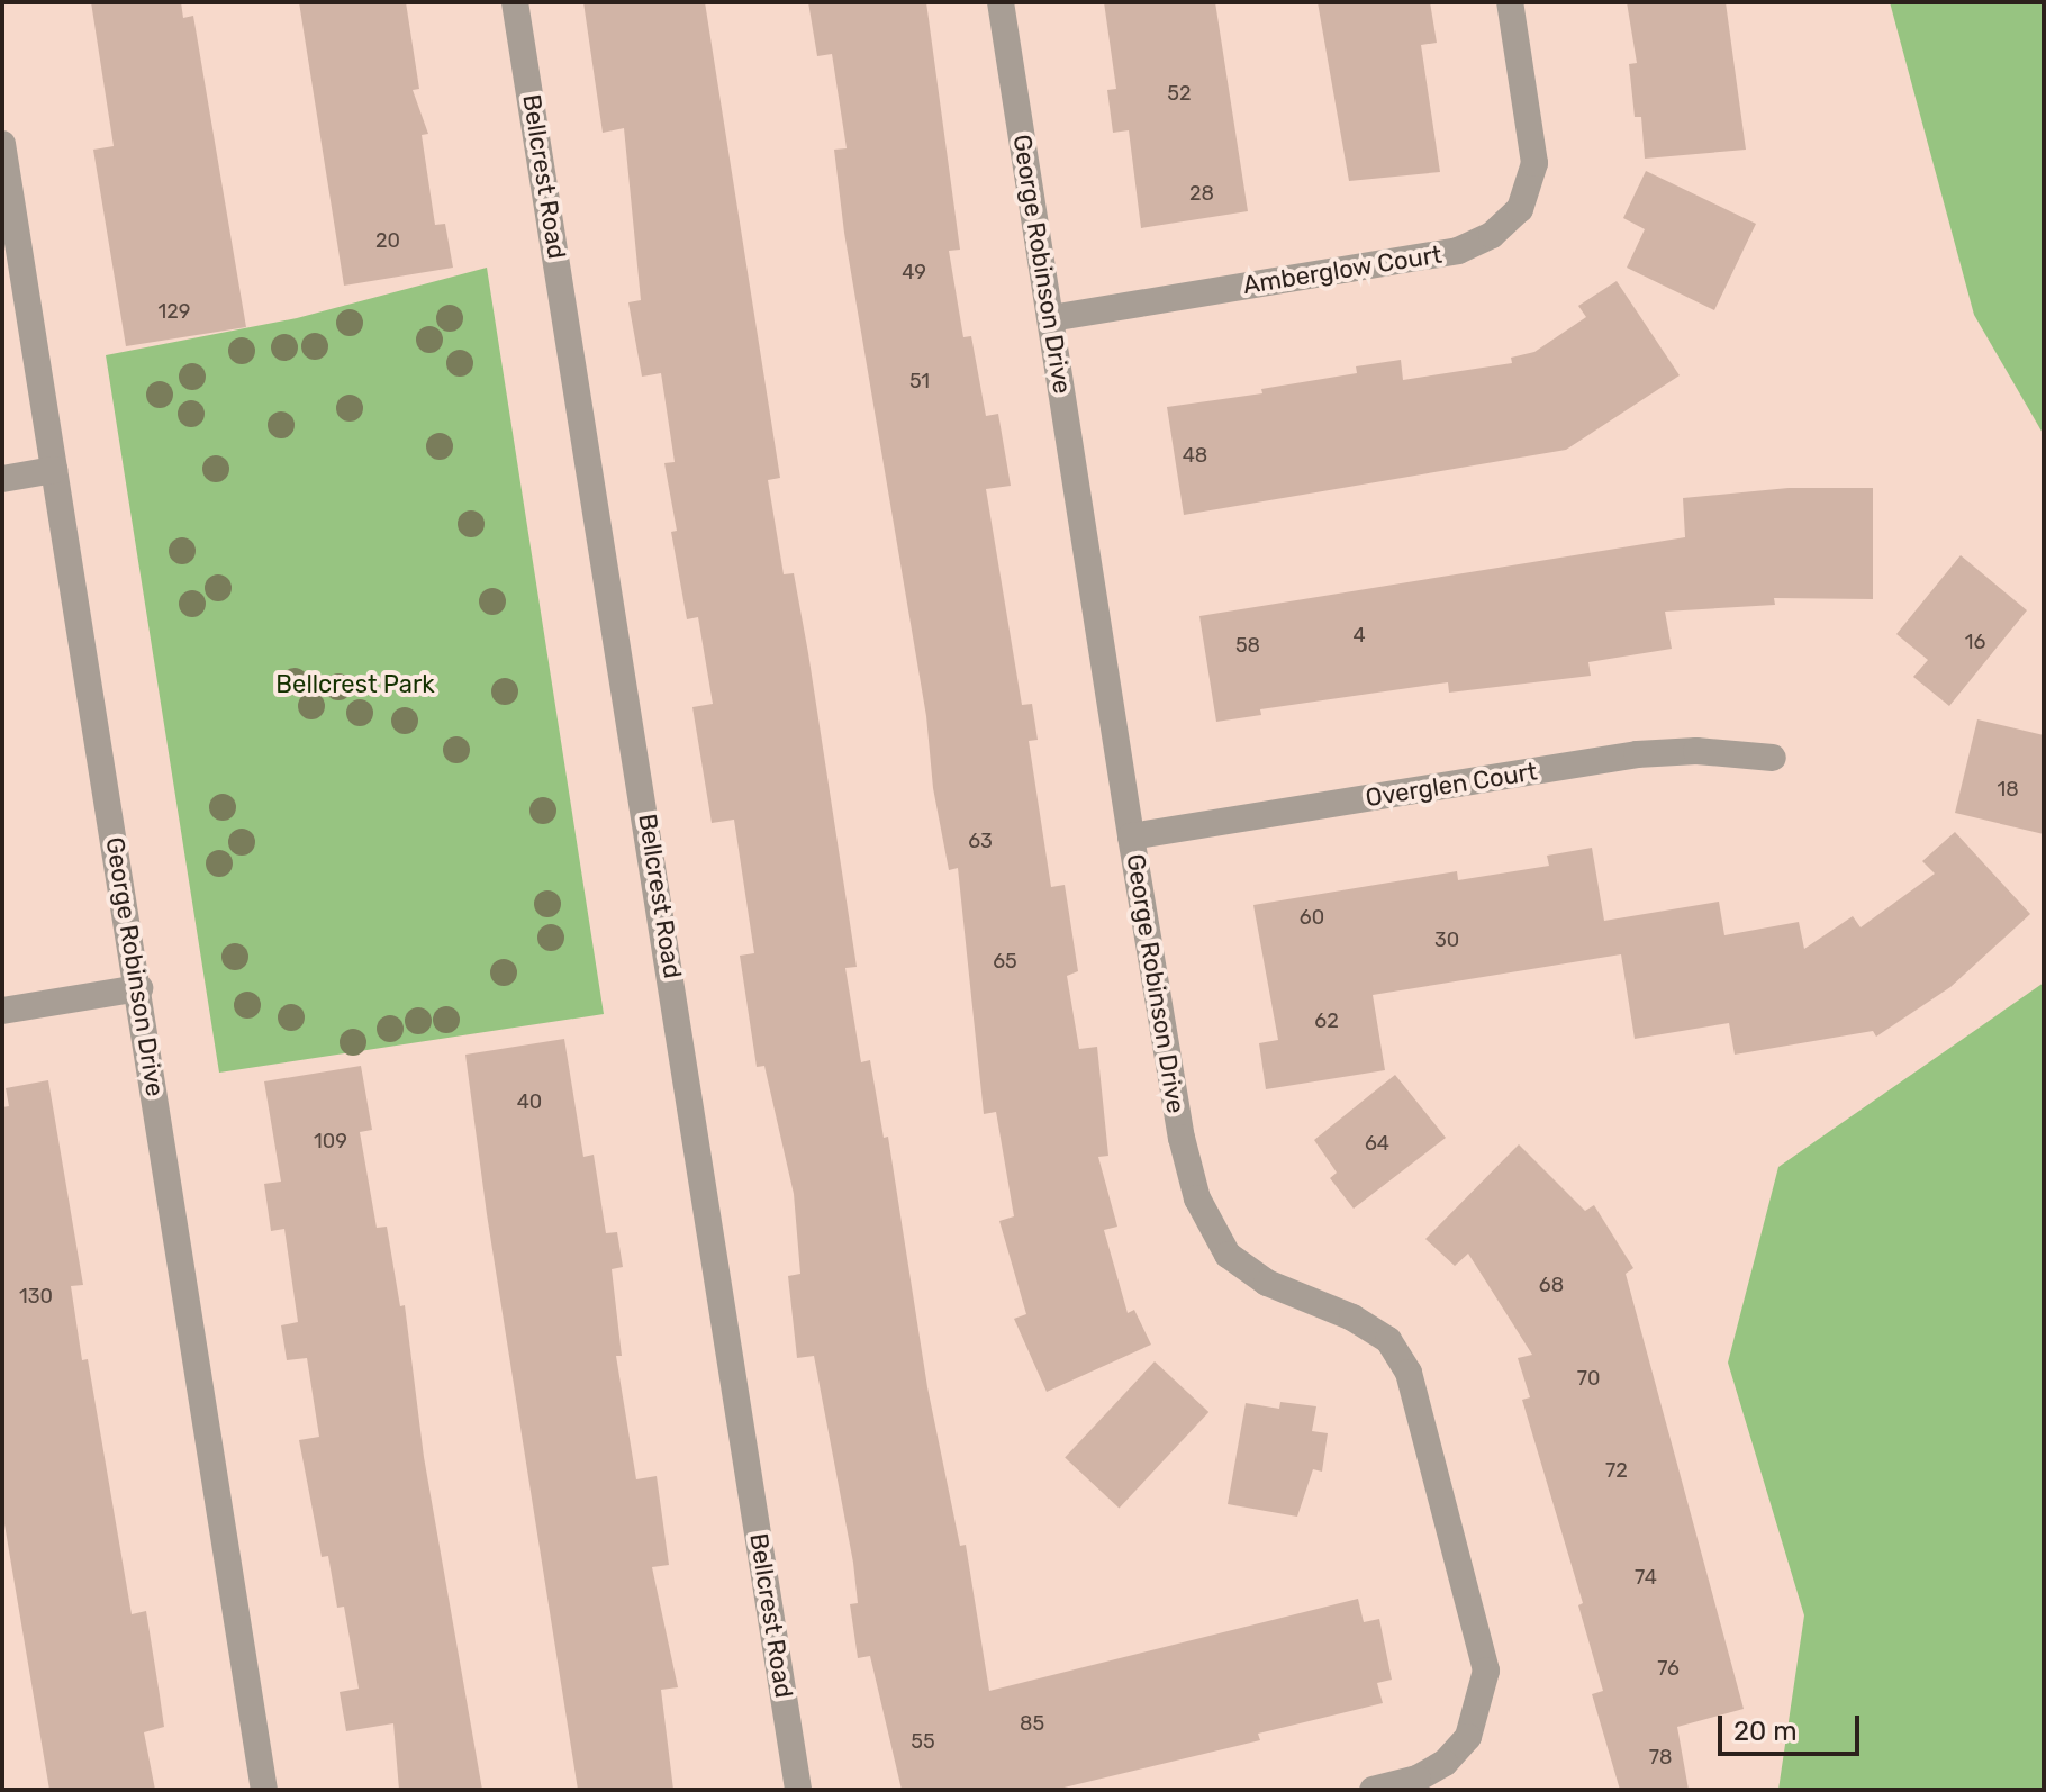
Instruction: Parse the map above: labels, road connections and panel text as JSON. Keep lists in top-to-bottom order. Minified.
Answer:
{"streets":{"street":["Bellcrest Road","George Robinson Drive","Amberglow Court","Overglen Court"]},"crossings":[["George Robinson Drive","Amberglow Court"],["George Robinson Drive","Overglen Court"]],"parks":["Bellcrest Park"],"house_numbers":["52","28","20","49","129","51","48","4","16","58","18","63","60","30","65","62","40","109","64","68","130","70","72","74","76","85","55","78"],"scale_bar":"20 m"}
